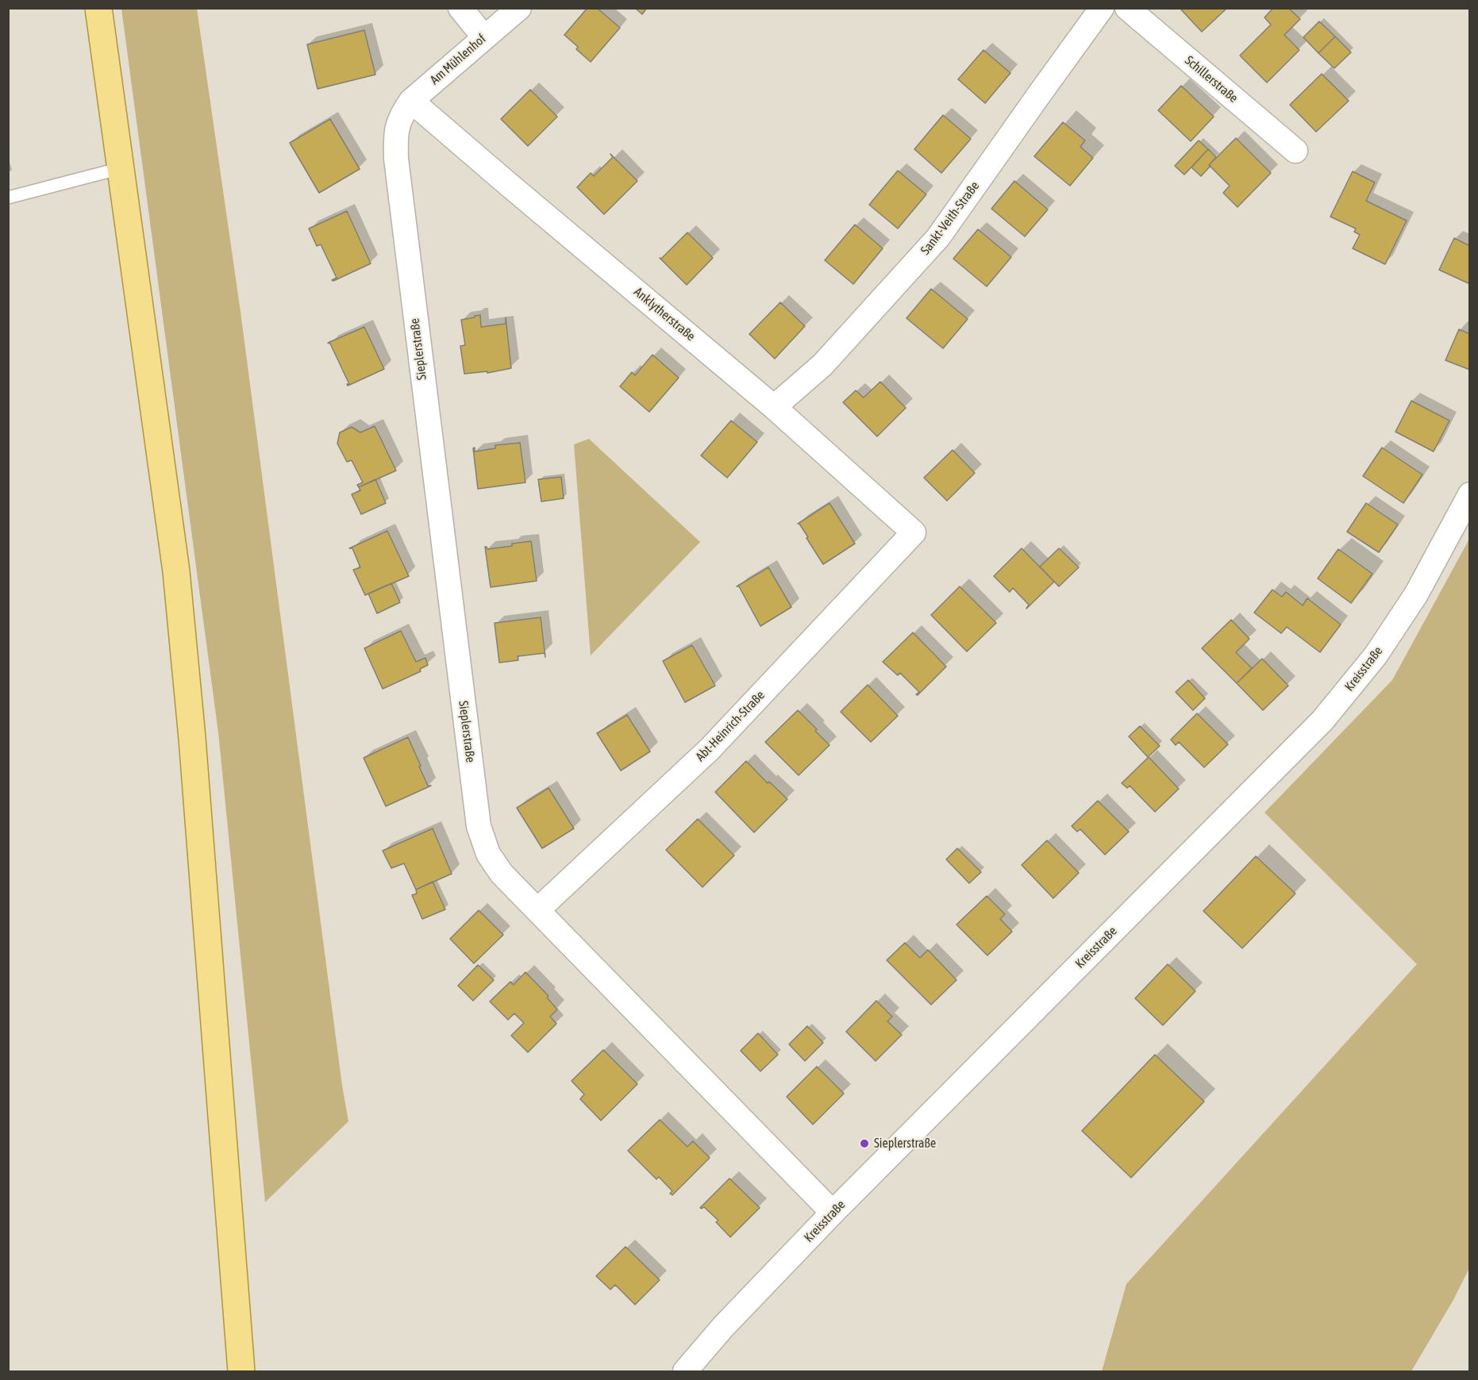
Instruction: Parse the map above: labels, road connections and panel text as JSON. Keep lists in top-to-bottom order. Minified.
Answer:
{"streets":{"street":["Am Mühlenhof","Schillerstraße","Sankt-Veith-Straße","Anklytherstraße","Sieplerstraße","Kreisstraße","Abt-Heinrich-Straße"]},"crossings":[["Am Mühlenhof","Anklytherstraße"],["Am Mühlenhof","Sieplerstraße"],["Sankt-Veith-Straße","Anklytherstraße"],["Anklytherstraße","Sieplerstraße"],["Anklytherstraße","Abt-Heinrich-Straße"],["Sieplerstraße","Kreisstraße"],["Sieplerstraße","Abt-Heinrich-Straße"]],"places":["Sieplerstraße"]}
